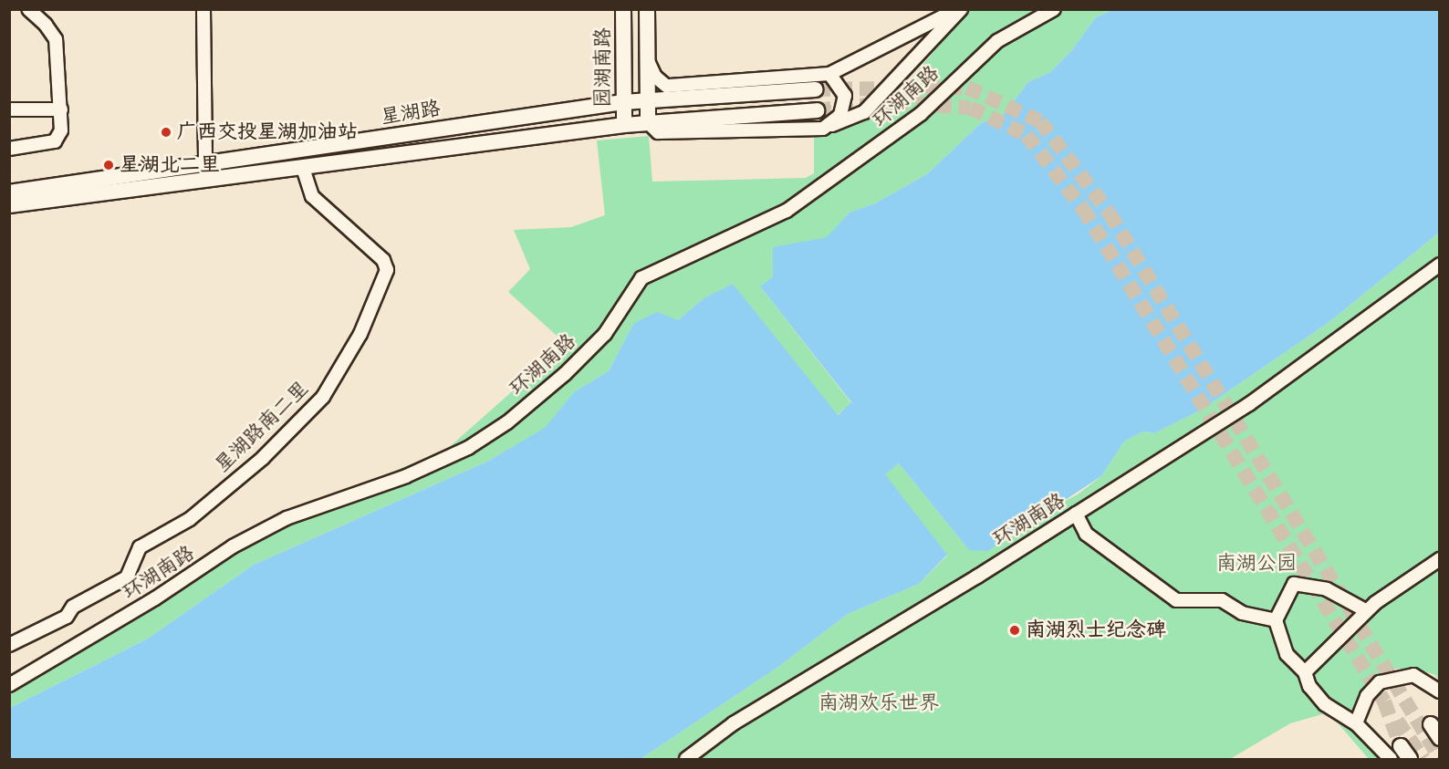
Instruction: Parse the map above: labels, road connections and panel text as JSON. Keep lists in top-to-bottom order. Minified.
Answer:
{"streets":{"main road":["园湖南路","星湖路"],"street":["环湖南路","星湖路南二里"]},"crossings":[["园湖南路","星湖路"],["星湖路","星湖路南二里"]],"parks":["南湖公园","南湖欢乐世界"],"places":["广西交投星湖加油站","星湖北二里","南湖烈士纪念碑"]}
